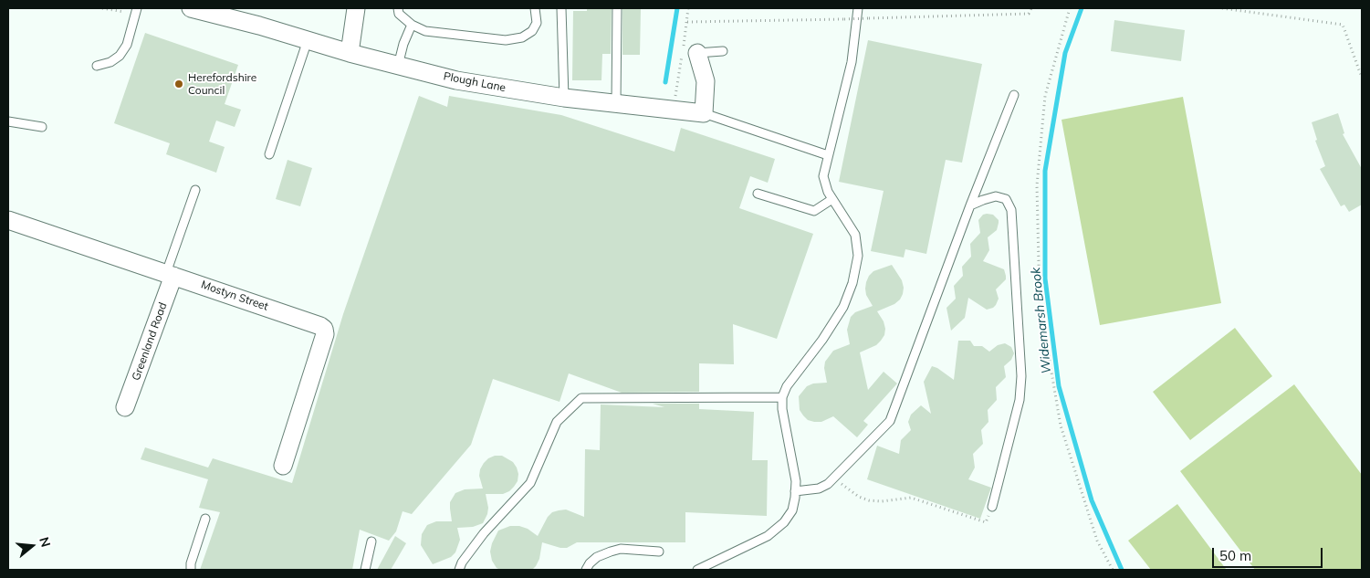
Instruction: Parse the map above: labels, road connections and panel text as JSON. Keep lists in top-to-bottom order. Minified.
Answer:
{"streets":{"street":["Plough Lane","Mostyn Street","Greenland Road"]},"crossings":[["Mostyn Street","Greenland Road"]],"water":["Widemarsh Brook"],"places":["Herefordshire Council"],"scale_bar":"50 m","north":"right"}
